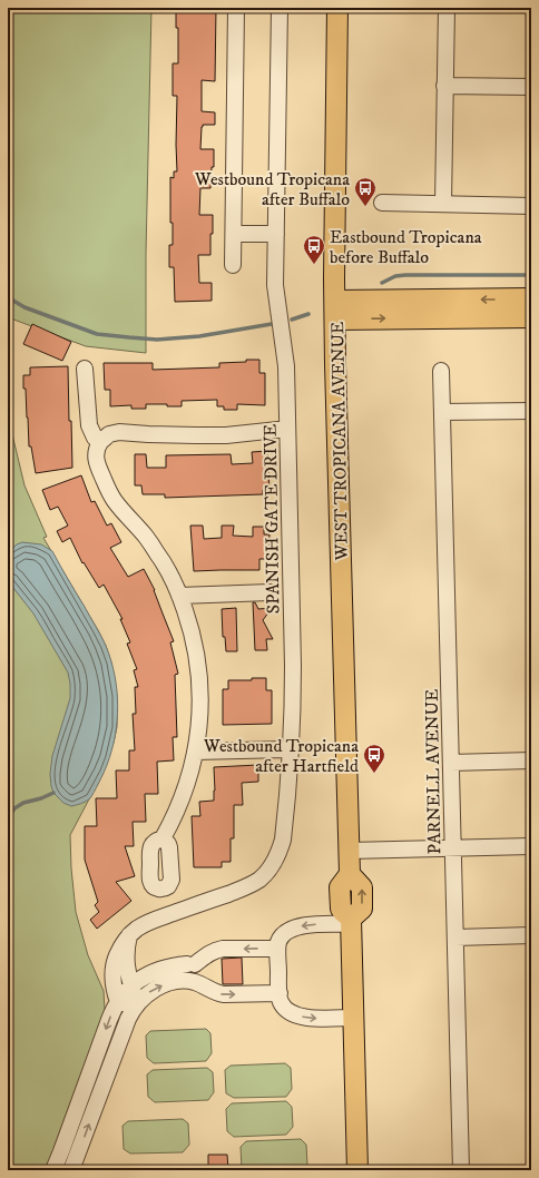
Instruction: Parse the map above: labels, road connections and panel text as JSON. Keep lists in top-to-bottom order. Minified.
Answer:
{"streets":{"main road":["WEST TROPICANA AVENUE"],"street":["SPANISH GATE DRIVE","PARNELL AVENUE"]},"places":{"bus stop":["Westbound Tropicana after Buffalo","Eastbound Tropicana before Buffalo","Westbound Tropicana after Hartfield"]}}
